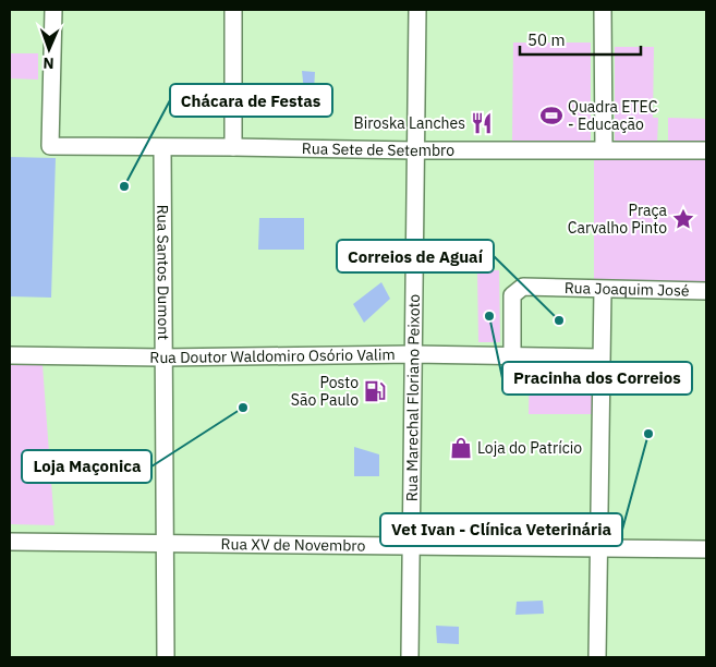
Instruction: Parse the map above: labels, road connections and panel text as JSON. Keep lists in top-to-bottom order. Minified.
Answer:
{"streets":{"street":["Rua Sete de Setembro","Rua Santos Dumont","Rua Joaquim José","Rua Doutor Waldomiro Osório Valim","Rua Marechal Floriano Peixoto","Rua XV de Novembro"]},"crossings":[["Rua Sete de Setembro","Rua Santos Dumont"],["Rua Sete de Setembro","Rua Marechal Floriano Peixoto"],["Rua Santos Dumont","Rua Doutor Waldomiro Osório Valim"],["Rua Santos Dumont","Rua XV de Novembro"],["Rua Joaquim José","Rua Doutor Waldomiro Osório Valim"],["Rua Doutor Waldomiro Osório Valim","Rua Marechal Floriano Peixoto"],["Rua Marechal Floriano Peixoto","Rua XV de Novembro"]],"places":{"sports":["Quadra ETEC - Educação"],"restaurant":["Biroska Lanches"],"other":["Chácara de Festas","Pracinha dos Correios","Correios de Aguaí","Loja Maçonica","Vet Ivan - Clínica Veterinária"],"place":["Praça Carvalho Pinto"],"fuel station":["Posto São Paulo"],"shop":["Loja do Patrício"]},"scale_bar":"50 m","north":"bottom"}
